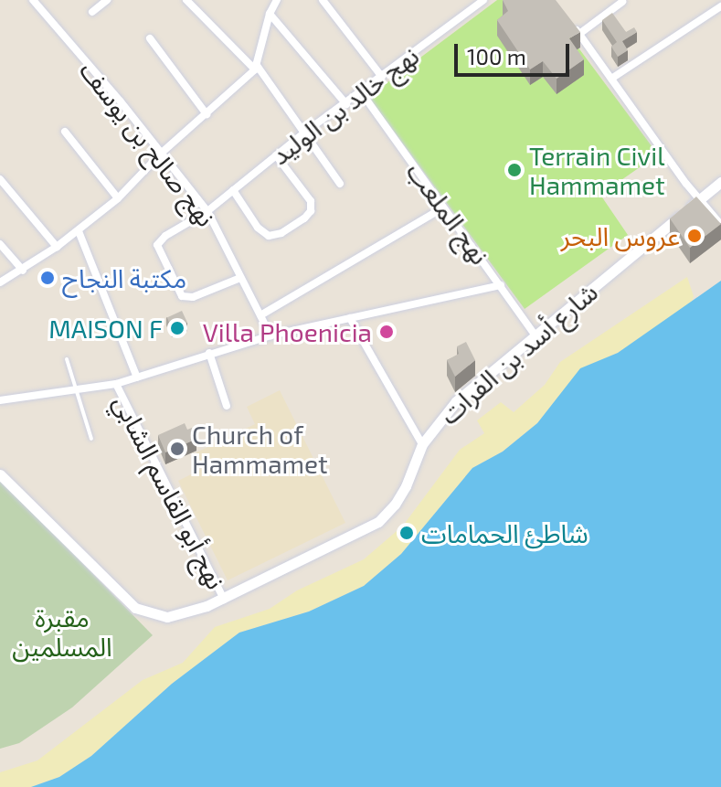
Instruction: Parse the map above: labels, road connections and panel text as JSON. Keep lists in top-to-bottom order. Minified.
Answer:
{"streets":{"street":["نهج خالد بن الوليد","نهج صالح بن يوسف","نهج الملعب","شارع أسد بن الفرات","نهج أبو القاسم الشابي"]},"crossings":[["نهج خالد بن الوليد","نهج صالح بن يوسف"],["نهج خالد بن الوليد","نهج الملعب"],["نهج الملعب","شارع أسد بن الفرات"],["شارع أسد بن الفرات","نهج أبو القاسم الشابي"]],"parks":["مقبرة المسلمين"],"places":["Terrain Civil Hammamet","عروس البحر","مكتبة النجاح","MAISON F","Villa Phoenicia","Church of Hammamet","شاطئ الحمامات"],"scale_bar":"100 m"}
